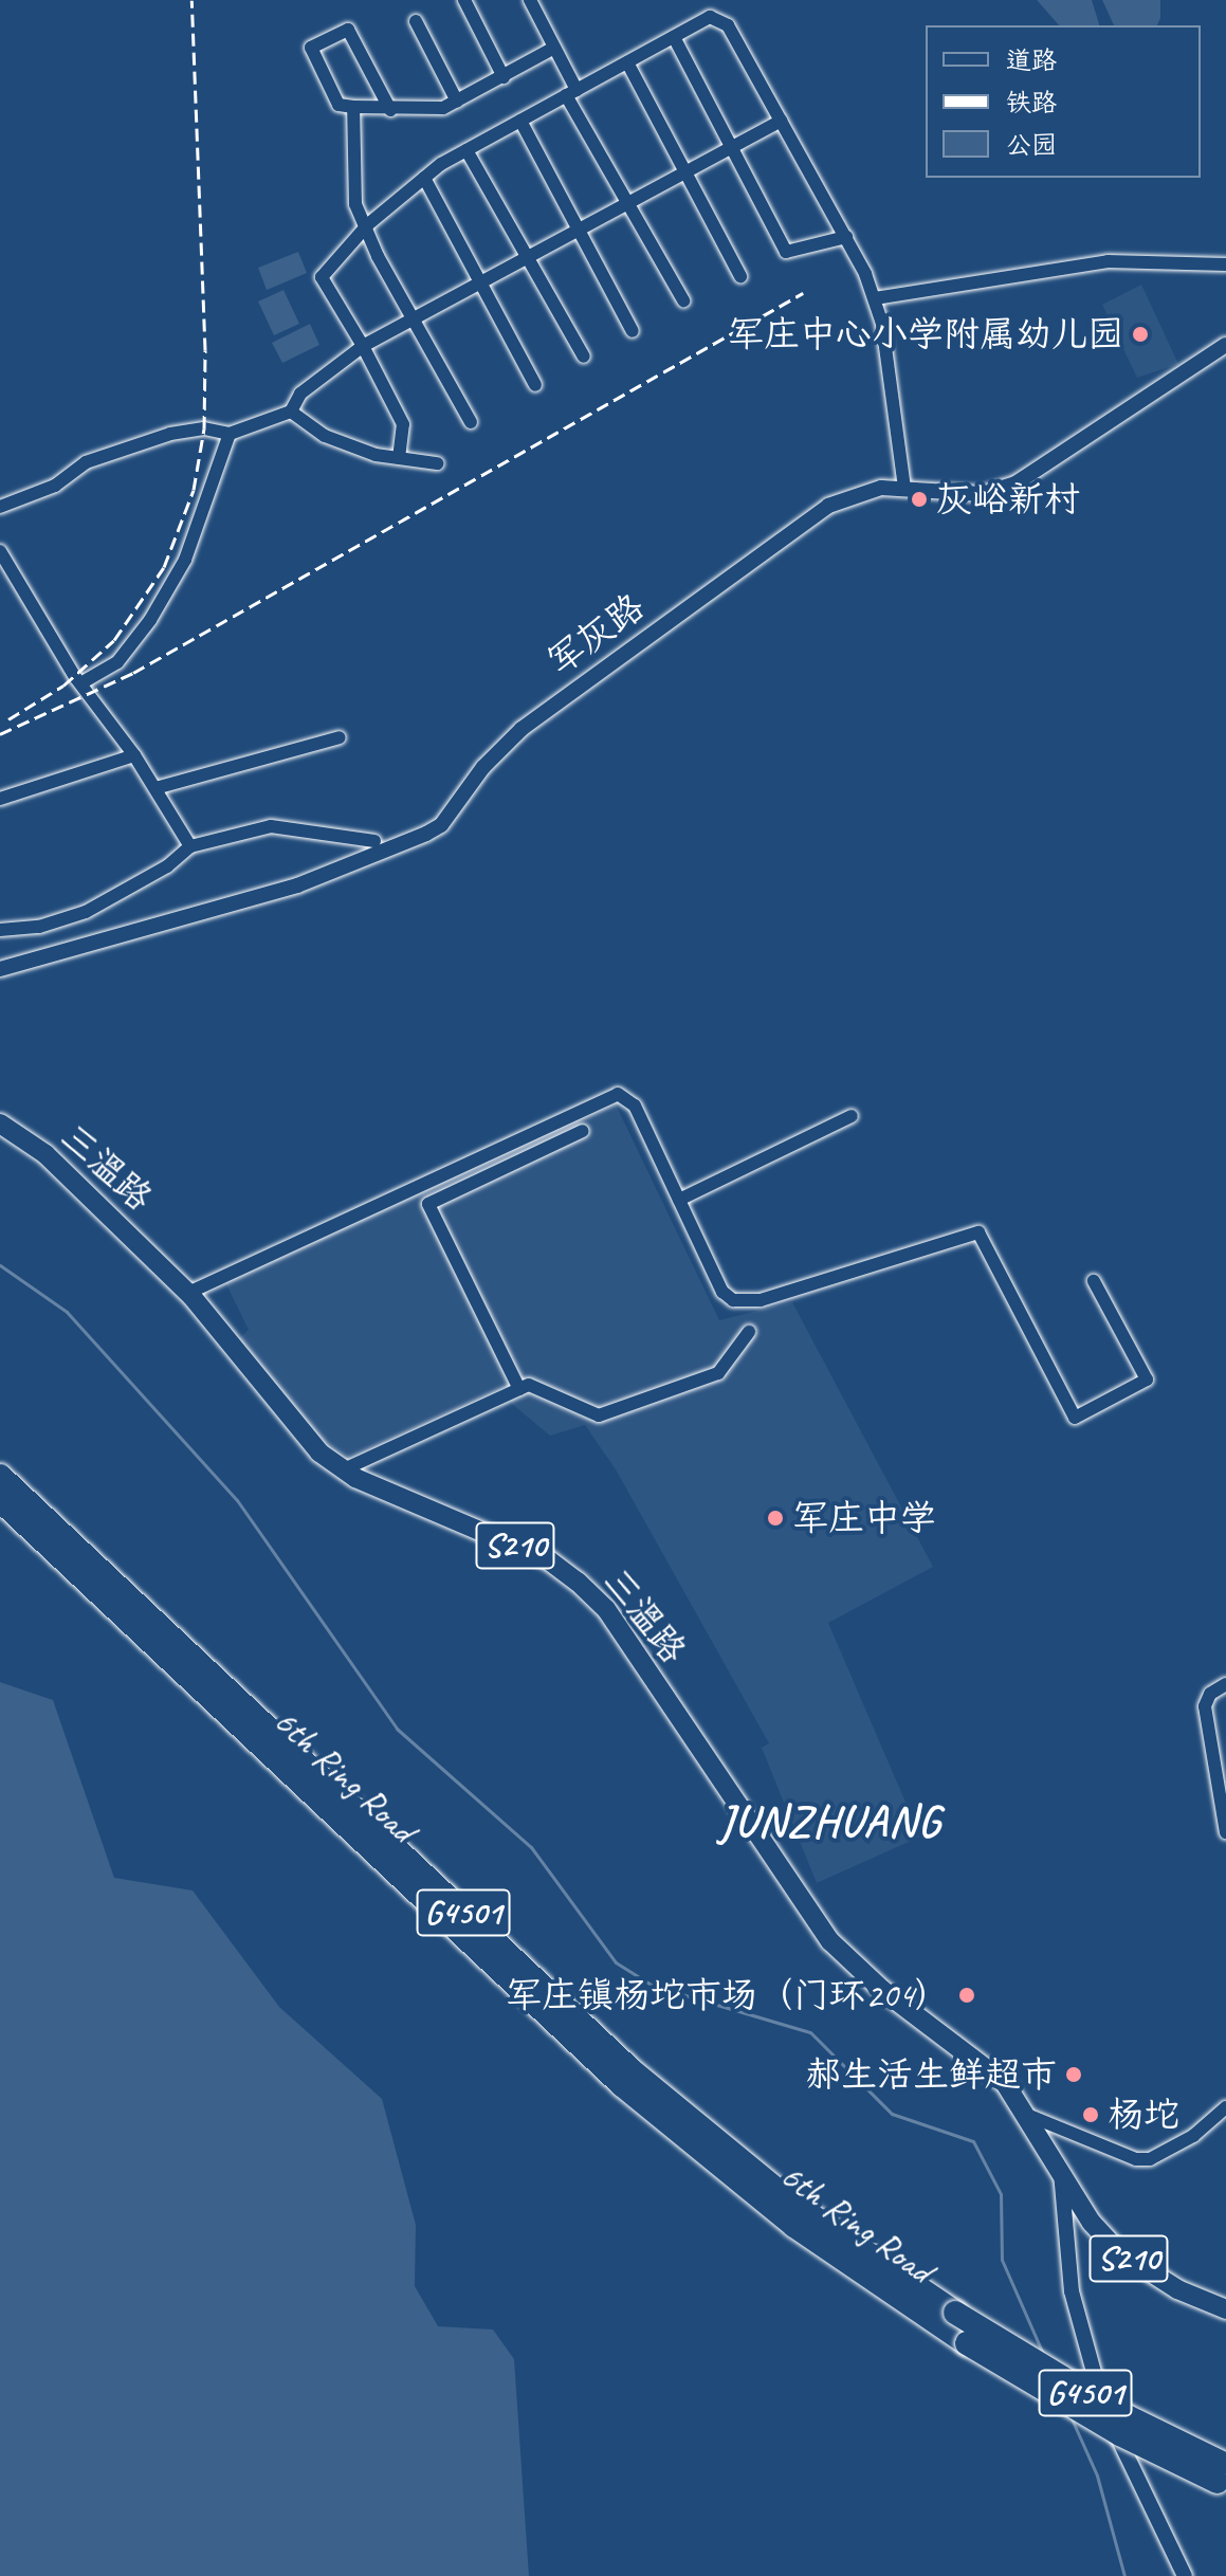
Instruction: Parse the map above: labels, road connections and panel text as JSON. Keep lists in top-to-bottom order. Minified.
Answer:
{"streets":{"highway":["6th Ring Road","G4501"],"main road":["三温路","S210"],"street":["军灰路"]},"crossings":[["三温路","S210"]],"districts":["JUNZHUANG"],"places":["军庄中心小学附属幼儿园","灰峪新村","军庄中学","军庄镇杨坨市场（门环204）","郝生活生鲜超市","杨坨"],"legend":["道路","铁路","公园"]}
